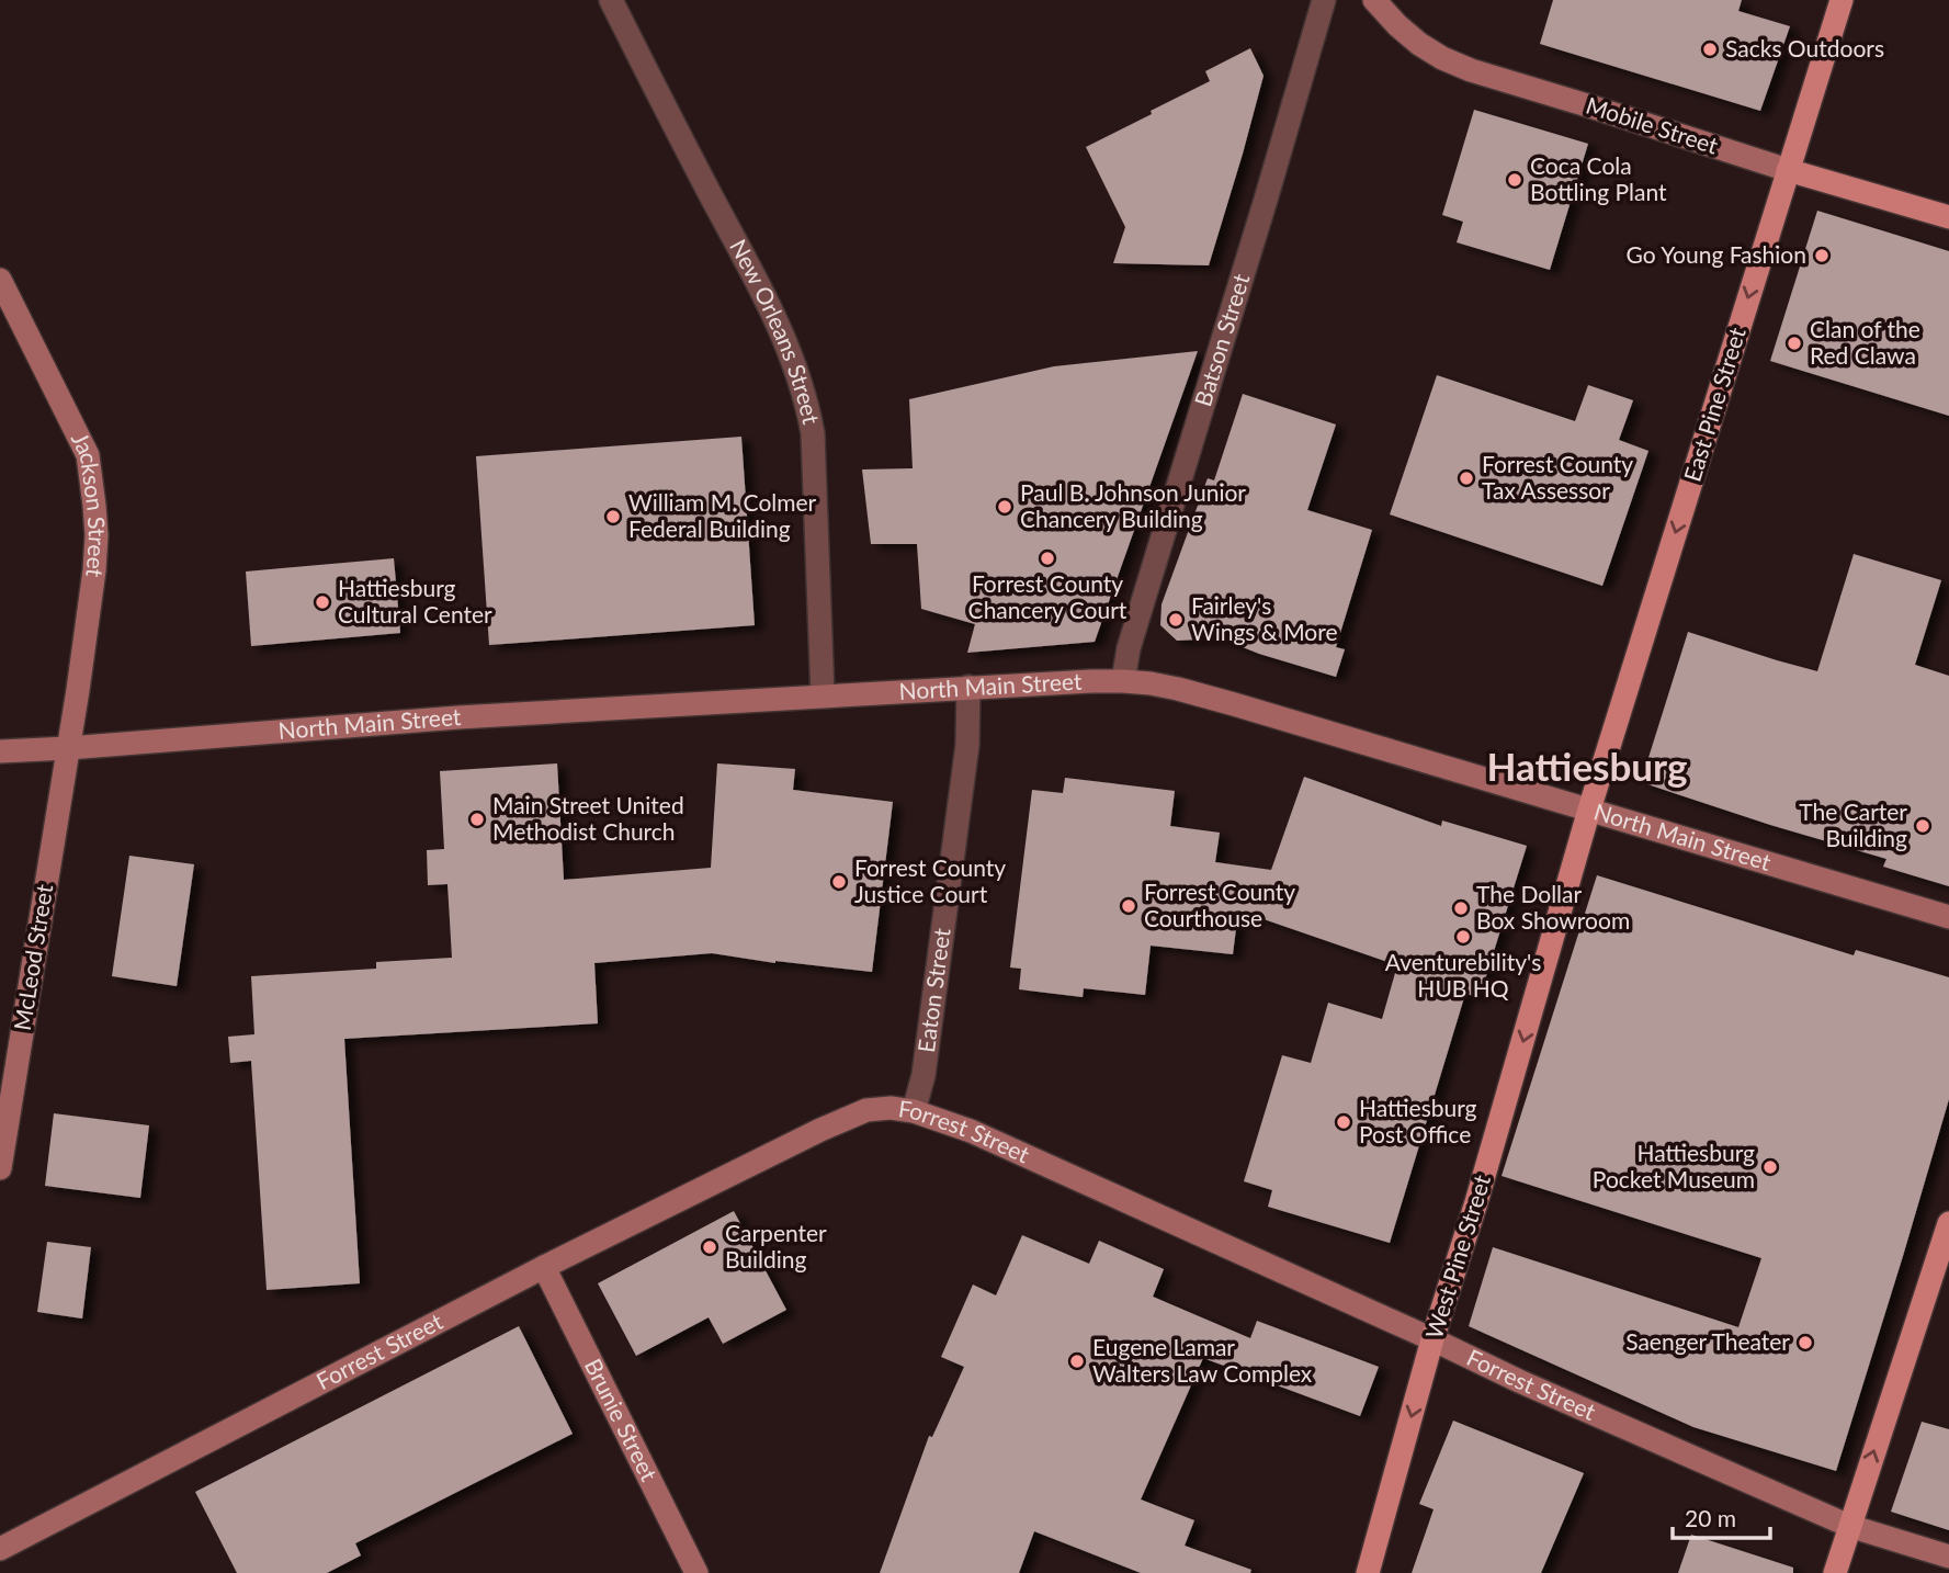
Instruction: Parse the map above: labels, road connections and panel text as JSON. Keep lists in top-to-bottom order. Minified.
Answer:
{"streets":{"main road":["Mobile Street","East Pine Street","West Pine Street"],"street":["New Orleans Street","Batson Street","Jackson Street","North Main Street","McLeod Street","Eaton Street","Forrest Street","Brunie Street"]},"crossings":[["Mobile Street","East Pine Street"],["New Orleans Street","North Main Street"],["Batson Street","North Main Street"],["East Pine Street","North Main Street"],["East Pine Street","West Pine Street"],["Jackson Street","North Main Street"],["Jackson Street","McLeod Street"],["North Main Street","McLeod Street"],["North Main Street","Eaton Street"],["North Main Street","West Pine Street"],["Eaton Street","Forrest Street"],["Forrest Street","West Pine Street"],["Forrest Street","Brunie Street"]],"one_way":["East Pine Street","West Pine Street"],"districts":["Hattiesburg"],"places":["Sacks Outdoors","Coca Cola Bottling Plant","Go Young Fashion","Clan of the Red Clawa","Forrest County Tax Assessor","Paul B. Johnson Junior Chancery Building","William M. Colmer Federal Building","Forrest County Chancery Court","Hattiesburg Cultural Center","Fairley's Wings & More","Main Street United Methodist Church","The Carter Building","Forrest County Justice Court","Forrest County Courthouse","The Dollar Box Showroom","Aventurebility's HUB HQ","Hattiesburg Post Office","Hattiesburg Pocket Museum","Carpenter Building","Saenger Theater","Eugene Lamar Walters Law Complex"],"scale_bar":"20 m"}
